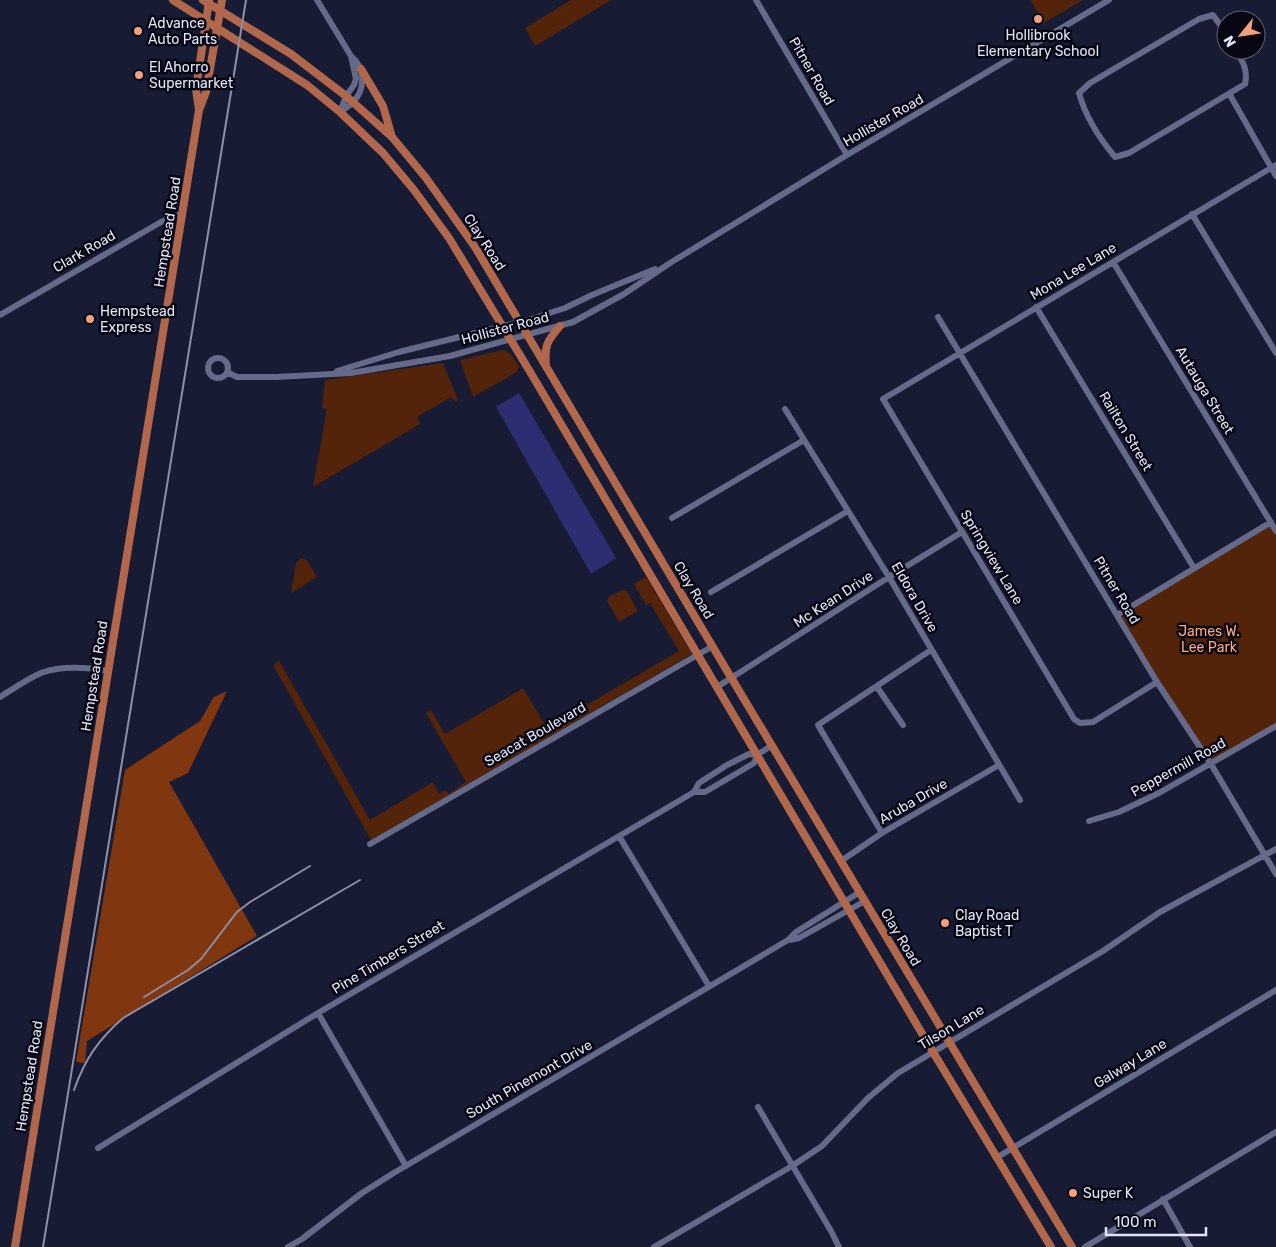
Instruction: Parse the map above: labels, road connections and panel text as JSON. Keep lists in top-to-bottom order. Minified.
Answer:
{"streets":{"main road":["Hempstead Road","Clay Road"],"street":["Pitner Road","Hollister Road","Clark Road","Mona Lee Lane","Autauga Street","Railton Street","Springview Lane","Eldora Drive","Mc Kean Drive","Seacat Boulevard","Peppermill Road","Aruba Drive","Pine Timbers Street","Tilson Lane","Galway Lane","South Pinemont Drive"]},"crossings":[["Pitner Road","Hollister Road"],["Pitner Road","Mona Lee Lane"],["Pitner Road","Springview Lane"],["Pitner Road","Peppermill Road"],["Pitner Road","Tilson Lane"],["Hollister Road","Clay Road"],["Hempstead Road","Clay Road"],["Hempstead Road","Clark Road"],["Clay Road","Mc Kean Drive"],["Clay Road","Seacat Boulevard"],["Clay Road","Aruba Drive"],["Clay Road","Pine Timbers Street"],["Clay Road","Tilson Lane"],["Clay Road","Galway Lane"],["Clay Road","South Pinemont Drive"],["Mona Lee Lane","Autauga Street"],["Mona Lee Lane","Railton Street"],["Mona Lee Lane","Springview Lane"],["Springview Lane","Mc Kean Drive"],["Eldora Drive","Mc Kean Drive"],["Eldora Drive","Aruba Drive"]],"parks":["James W. Lee Park"],"places":["Hollibrook Elementary School","Advance Auto Parts","El Ahorro Supermarket","Hempstead Express","Clay Road Baptist T","Super K"],"scale_bar":"100 m","north":"bottom left"}
